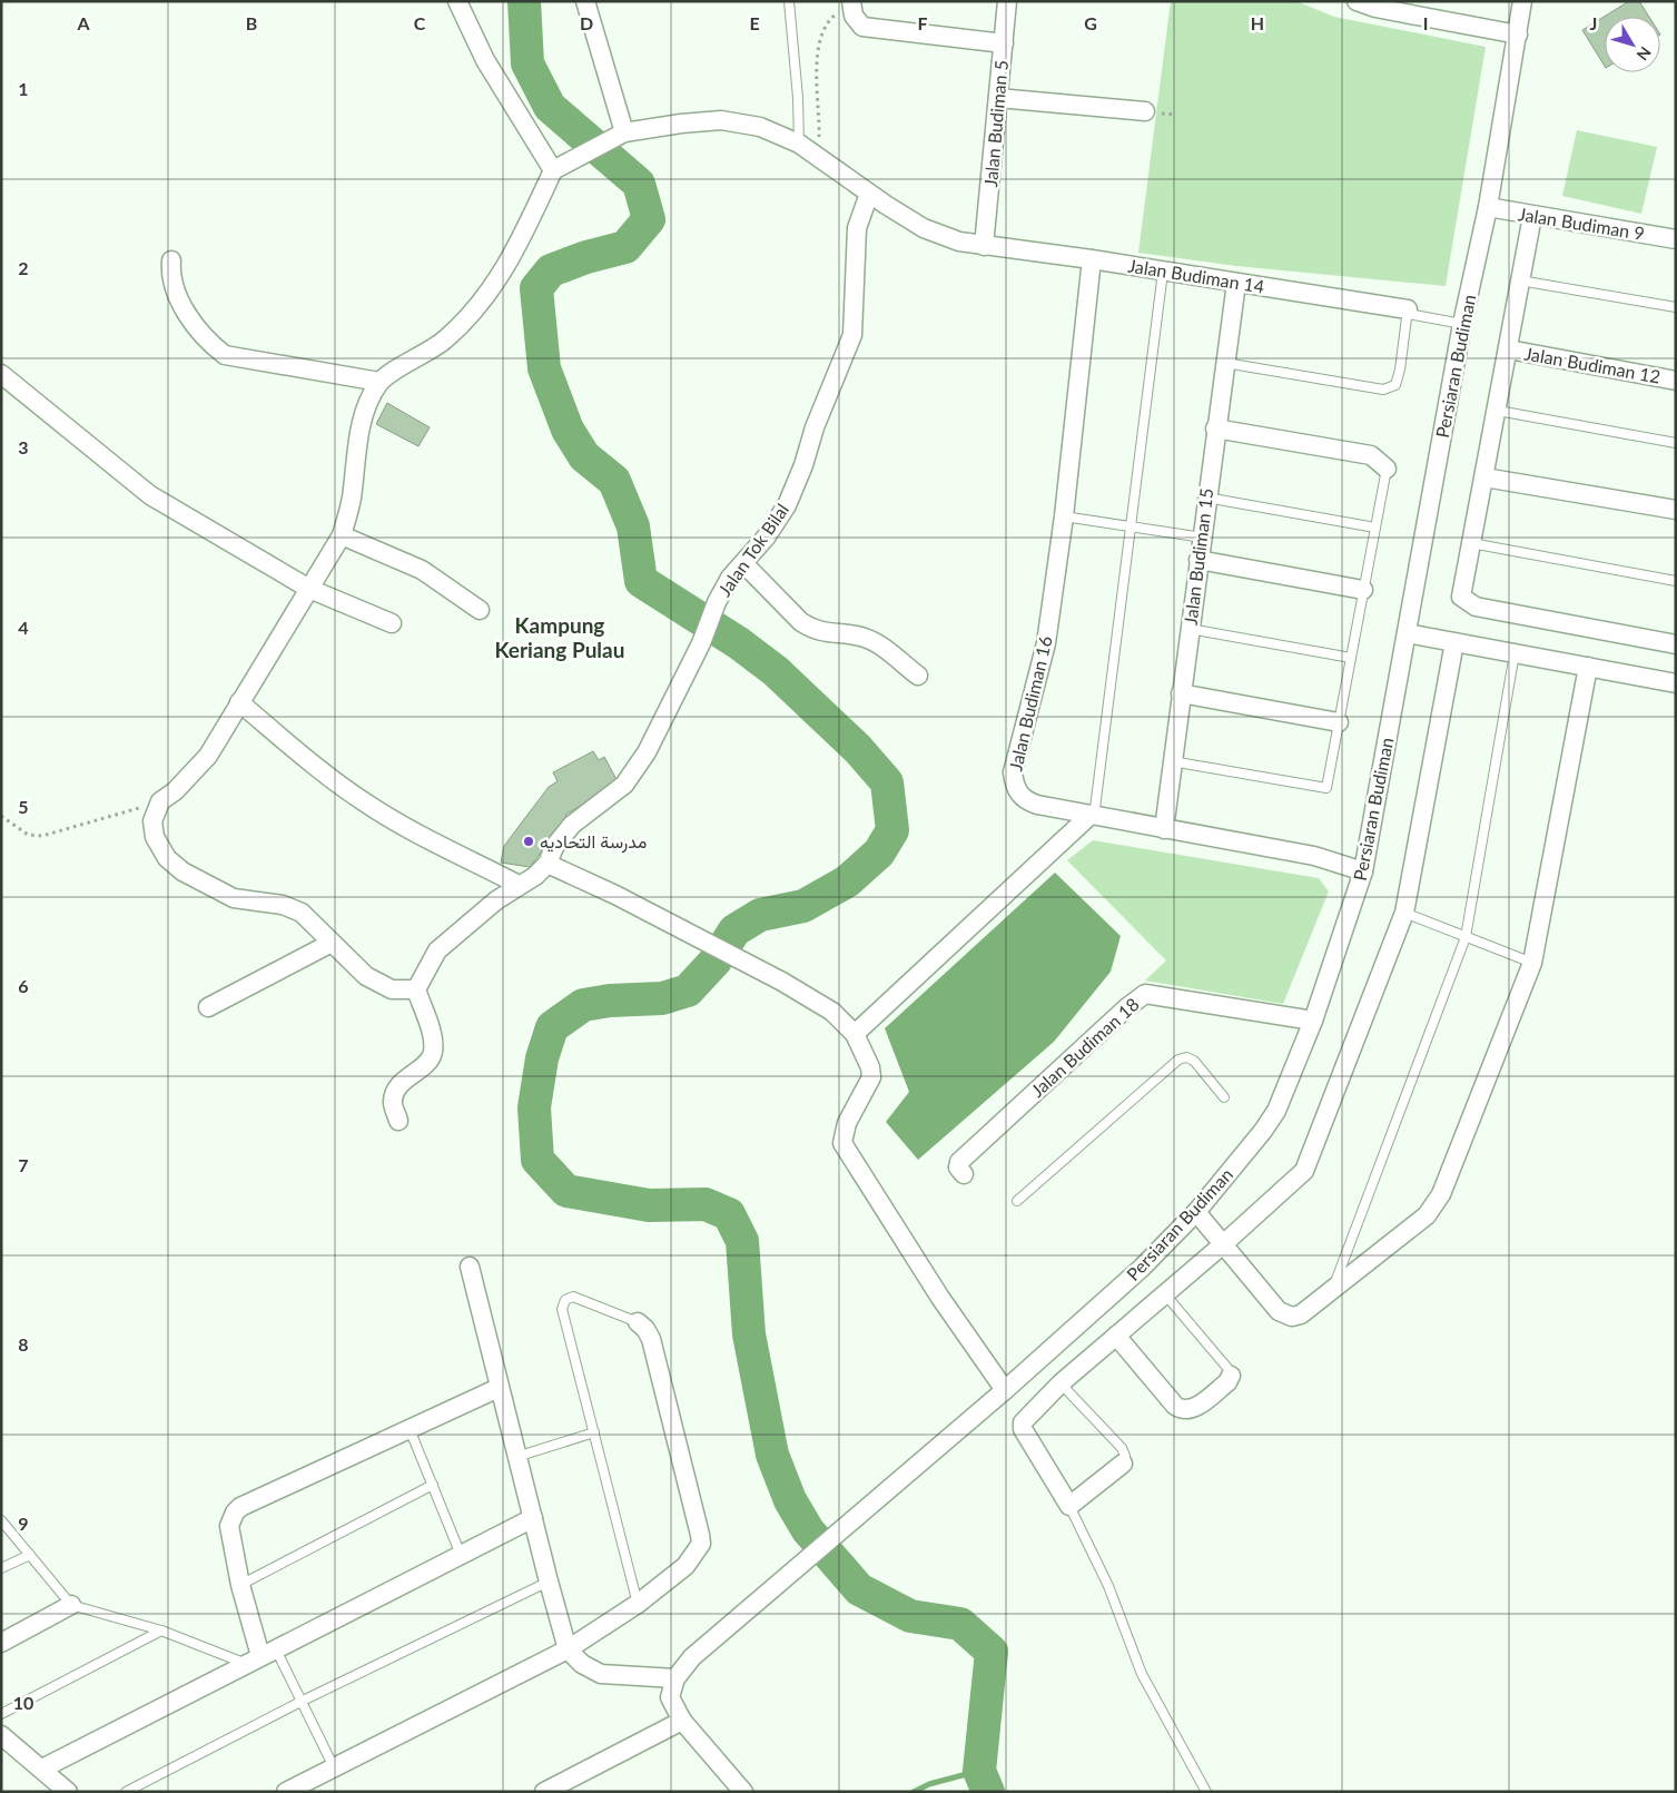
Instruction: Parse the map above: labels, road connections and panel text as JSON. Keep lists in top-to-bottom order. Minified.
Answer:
{"streets":{"street":["Jalan Budiman 5","Jalan Budiman 9","Jalan Budiman 14","Jalan Budiman 12","Persiaran Budiman","Jalan Tok Bilal","Jalan Budiman 15","Jalan Budiman 16","Jalan Budiman 18"]},"crossings":[["Jalan Budiman 5","Jalan Budiman 14"],["Jalan Budiman 9","Persiaran Budiman"],["Jalan Budiman 14","Jalan Tok Bilal"],["Jalan Budiman 14","Jalan Budiman 15"],["Jalan Budiman 14","Jalan Budiman 16"],["Persiaran Budiman","Jalan Budiman 16"],["Persiaran Budiman","Jalan Budiman 18"],["Jalan Budiman 15","Jalan Budiman 16"]],"districts":["Kampung Keriang Pulau"],"places":["مدرسة التحاديه"],"north":"bottom right","grid":{"columns":["A","B","C","D","E","F","G","H","I","J"],"rows":["1","2","3","4","5","6","7","8","9","10"]}}
